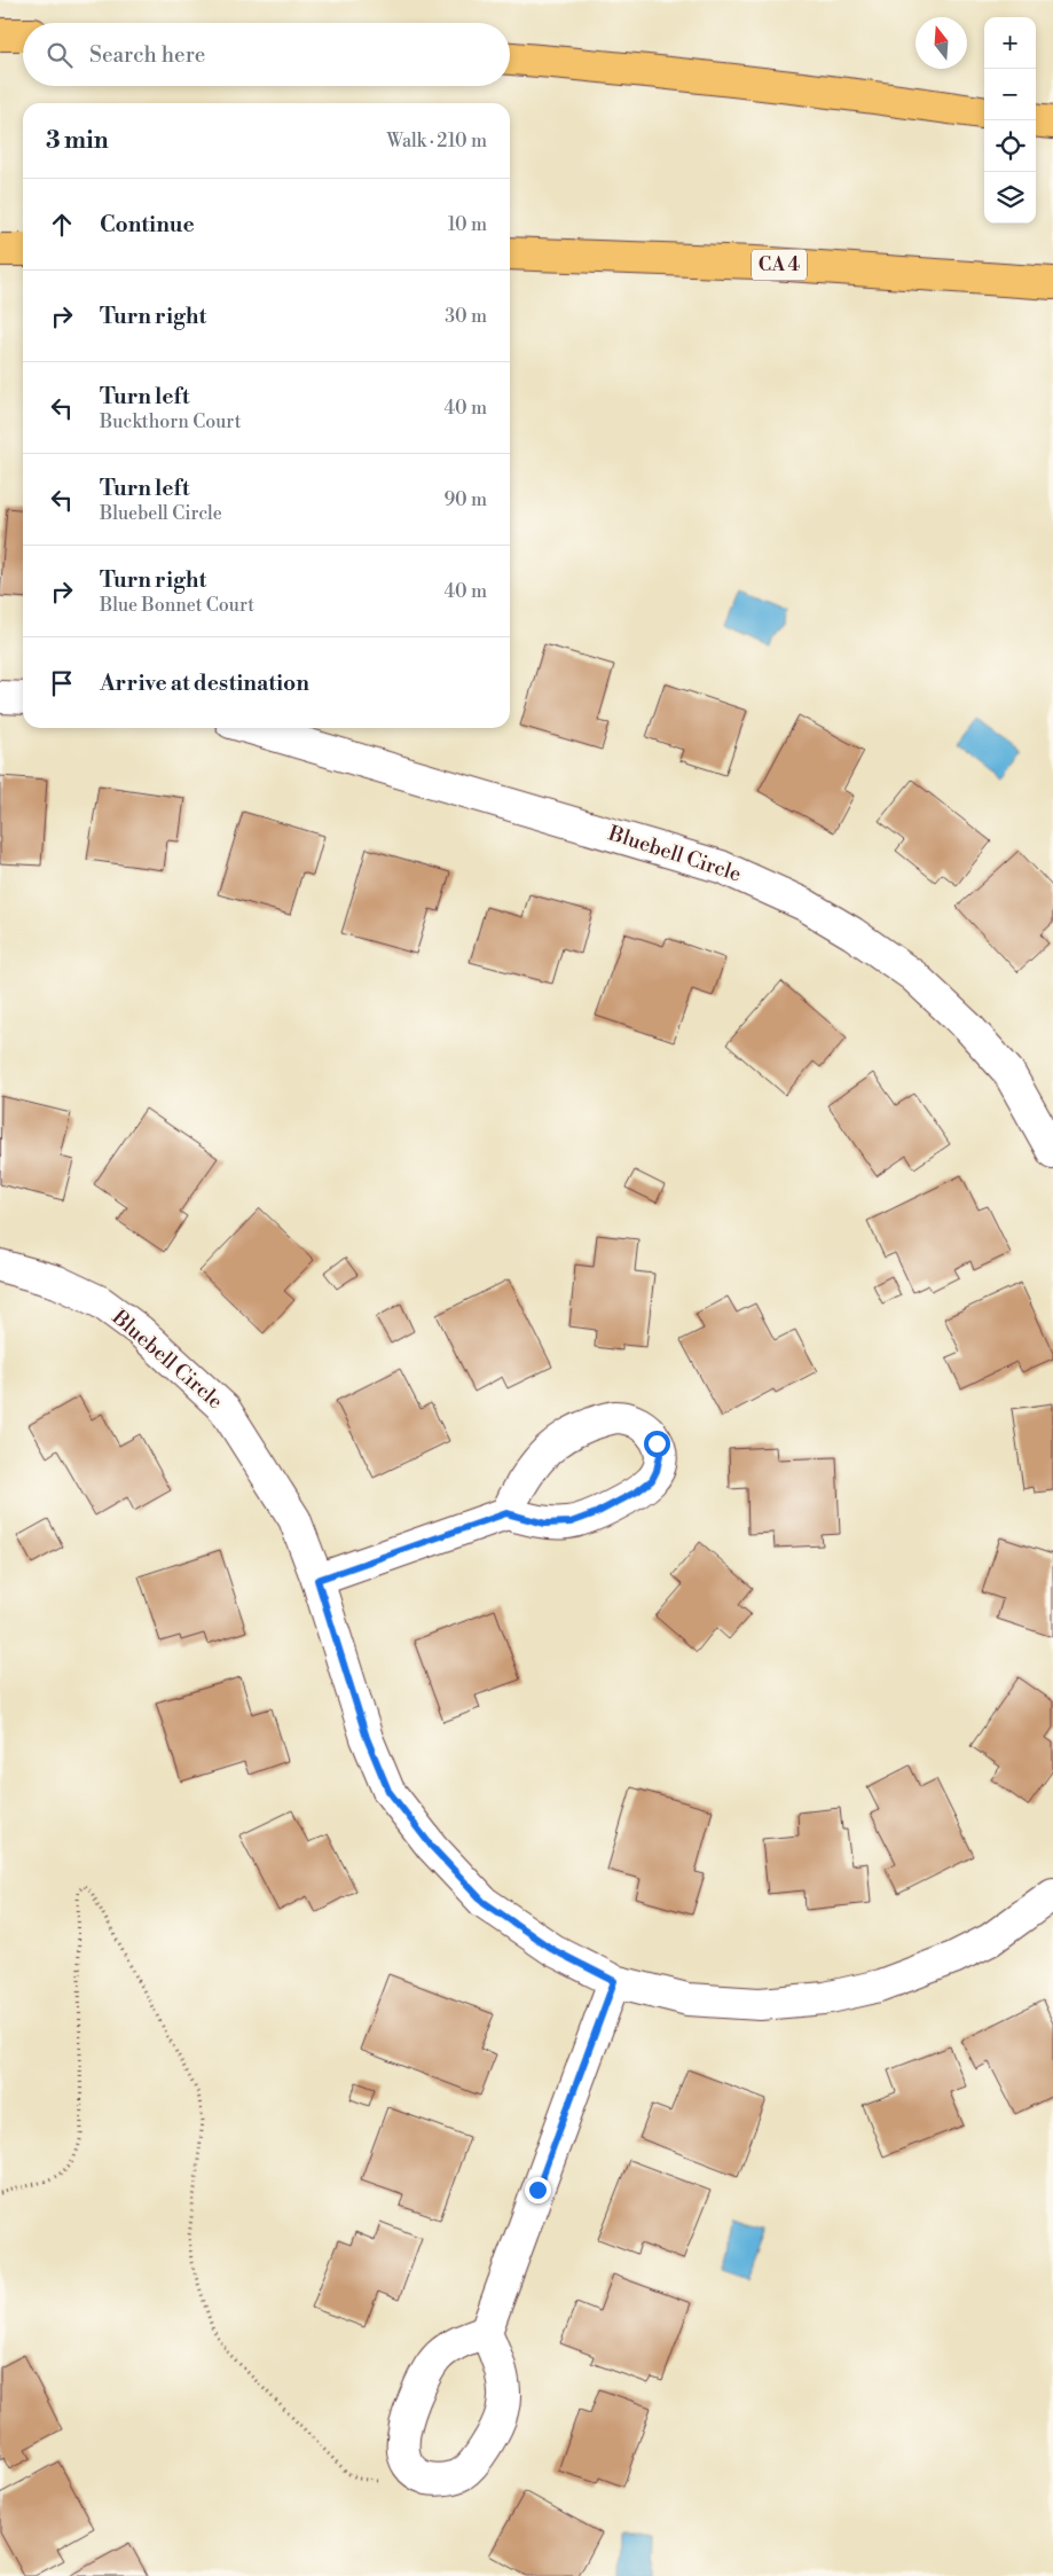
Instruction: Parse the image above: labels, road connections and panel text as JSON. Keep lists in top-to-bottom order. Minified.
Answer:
{"streets":{"highway":["CA 4"],"street":["Bluebell Circle"]},"north":"top","page":{"map_buttons":["+","−"],"search":"Search here","heading":["3 min","Walk · 210 m"],"list":[["Continue","10 m"],["Turn right","30 m"],["Turn left","Buckthorn Court","40 m"],["Turn left","Bluebell Circle","90 m"],["Turn right","Blue Bonnet Court","40 m"],"Arrive at destination"]}}
